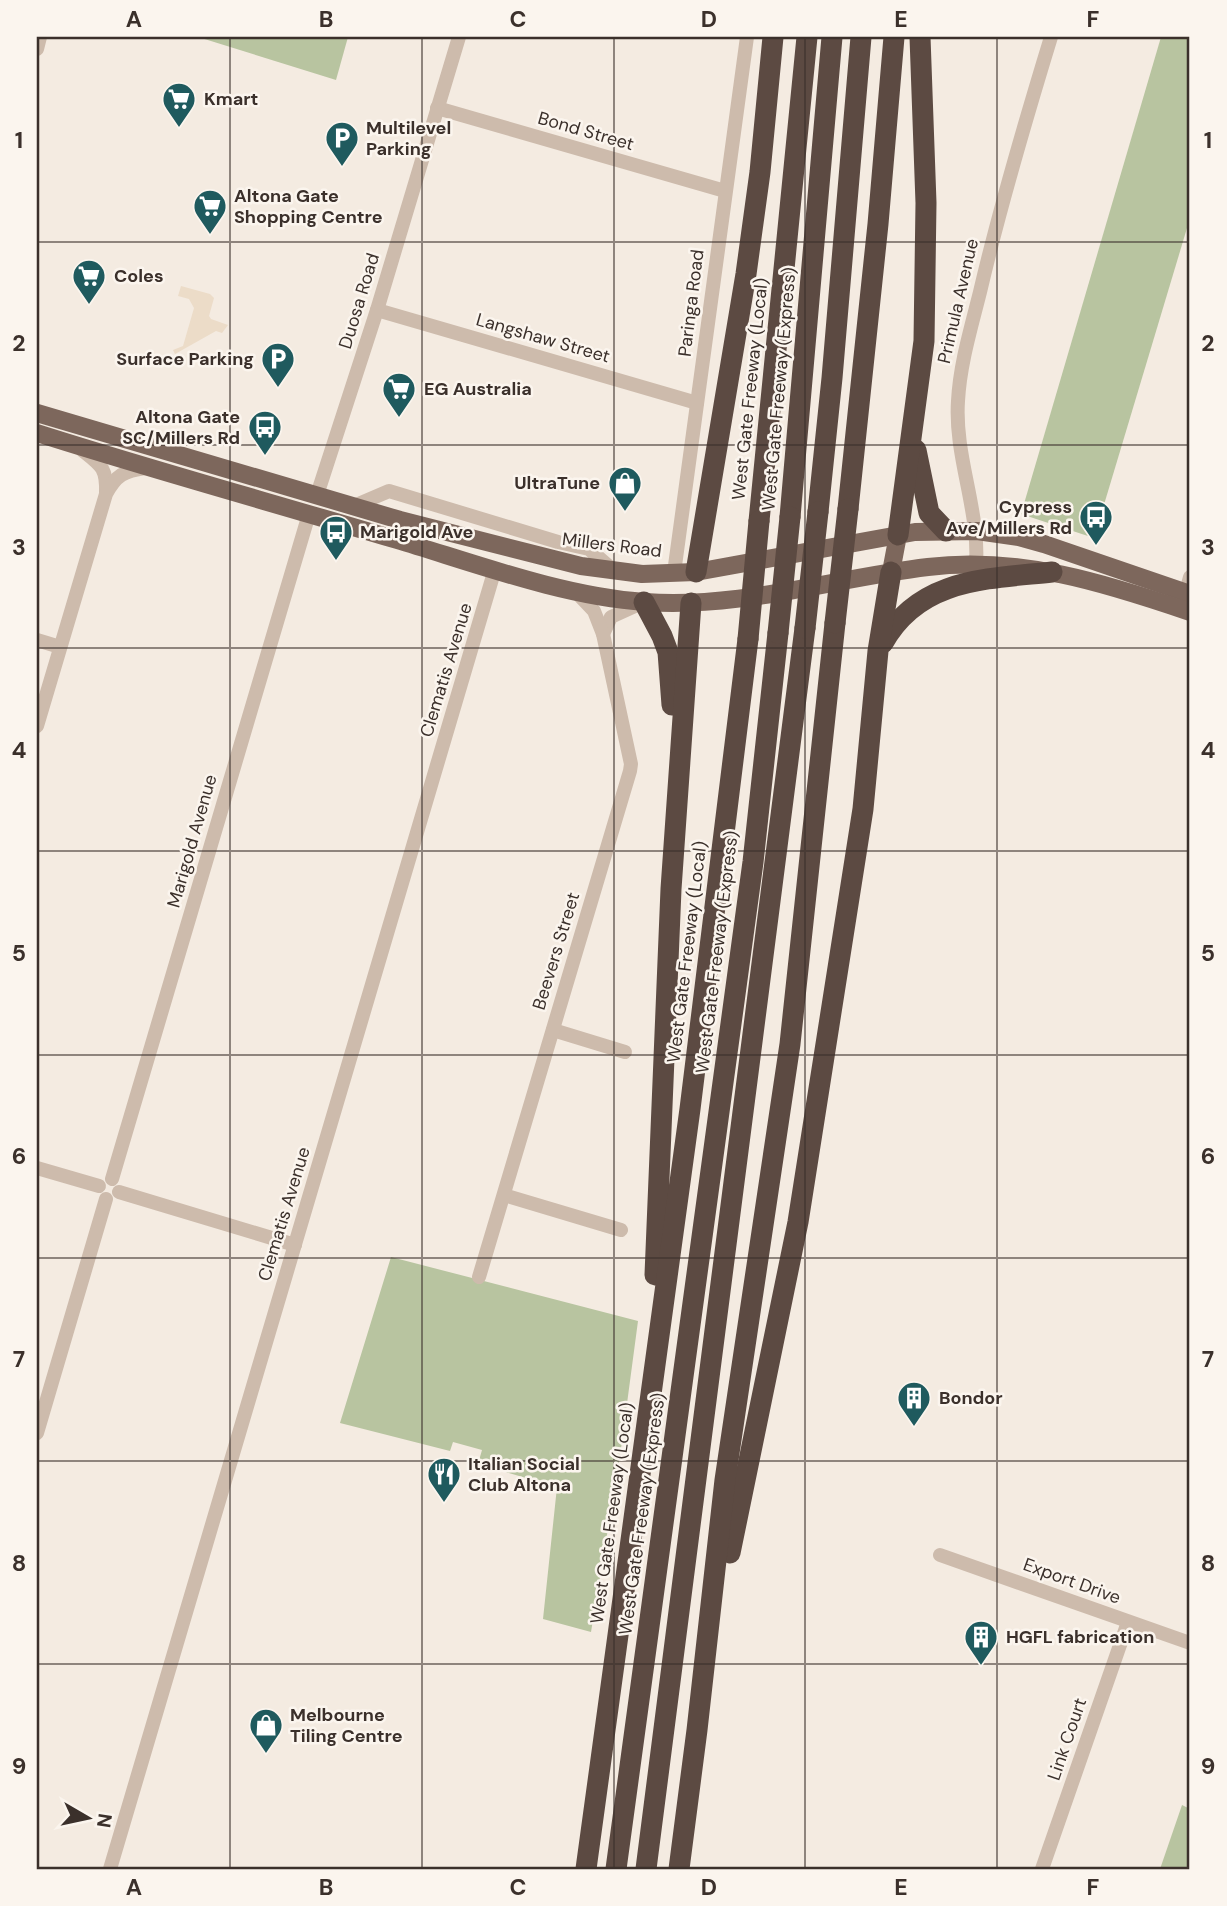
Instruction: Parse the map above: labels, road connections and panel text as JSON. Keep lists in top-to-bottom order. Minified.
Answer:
{"streets":{"highway":["West Gate Freeway (Local)","West Gate Freeway (Express)"],"main road":["Millers Road"],"street":["Bond Street","Duosa Road","Primula Avenue","Paringa Road","Langshaw Street","Clematis Avenue","Marigold Avenue","Beevers Street","Export Drive","Link Court"]},"crossings":[["Bond Street","Duosa Road"],["Bond Street","Paringa Road"],["Duosa Road","Langshaw Street"],["Duosa Road","Millers Road"],["Primula Avenue","Millers Road"],["Paringa Road","Langshaw Street"],["Paringa Road","Millers Road"],["Export Drive","Link Court"]],"places":{"supermarket":["Kmart","Altona Gate Shopping Centre","Coles","EG Australia"],"parking":["Multilevel Parking","Surface Parking"],"bus stop":["Altona Gate SC/Millers Rd","Cypress Ave/Millers Rd","Marigold Ave"],"shop":["UltraTune","Melbourne Tiling Centre"],"building":["Bondor","HGFL fabrication"],"restaurant":["Italian Social Club Altona"]},"north":"right","grid":{"columns":["A","B","C","D","E","F"],"rows":["1","2","3","4","5","6","7","8","9"]}}
